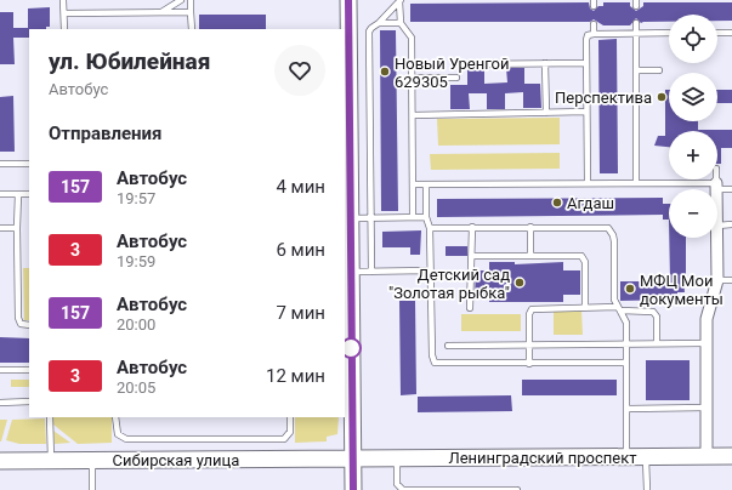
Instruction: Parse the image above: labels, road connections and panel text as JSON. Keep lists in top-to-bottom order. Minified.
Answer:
{"streets":{"main road":["Ленинградский проспект","Сибирская улица"]},"crossings":[["Ленинградский проспект","Сибирская улица"]],"places":["Новый Уренгой 629305","Перспектива","Агдаш","Детский сад \"Золотая рыбка\"","МФЦ Мои документы"],"lines":["bus line 157"],"page":{"map_buttons":["+","−"],"heading":[["ул. Юбилейная","Автобус"],"Отправления"],"list":[{"mark":"157","name":"Автобус","note":"19:57","value":"4 мин"},{"mark":"3","name":"Автобус","note":"19:59","value":"6 мин"},{"mark":"157","name":"Автобус","note":"20:00","value":"7 мин"},{"mark":"3","name":"Автобус","note":"20:05","value":"12 мин"}]}}
